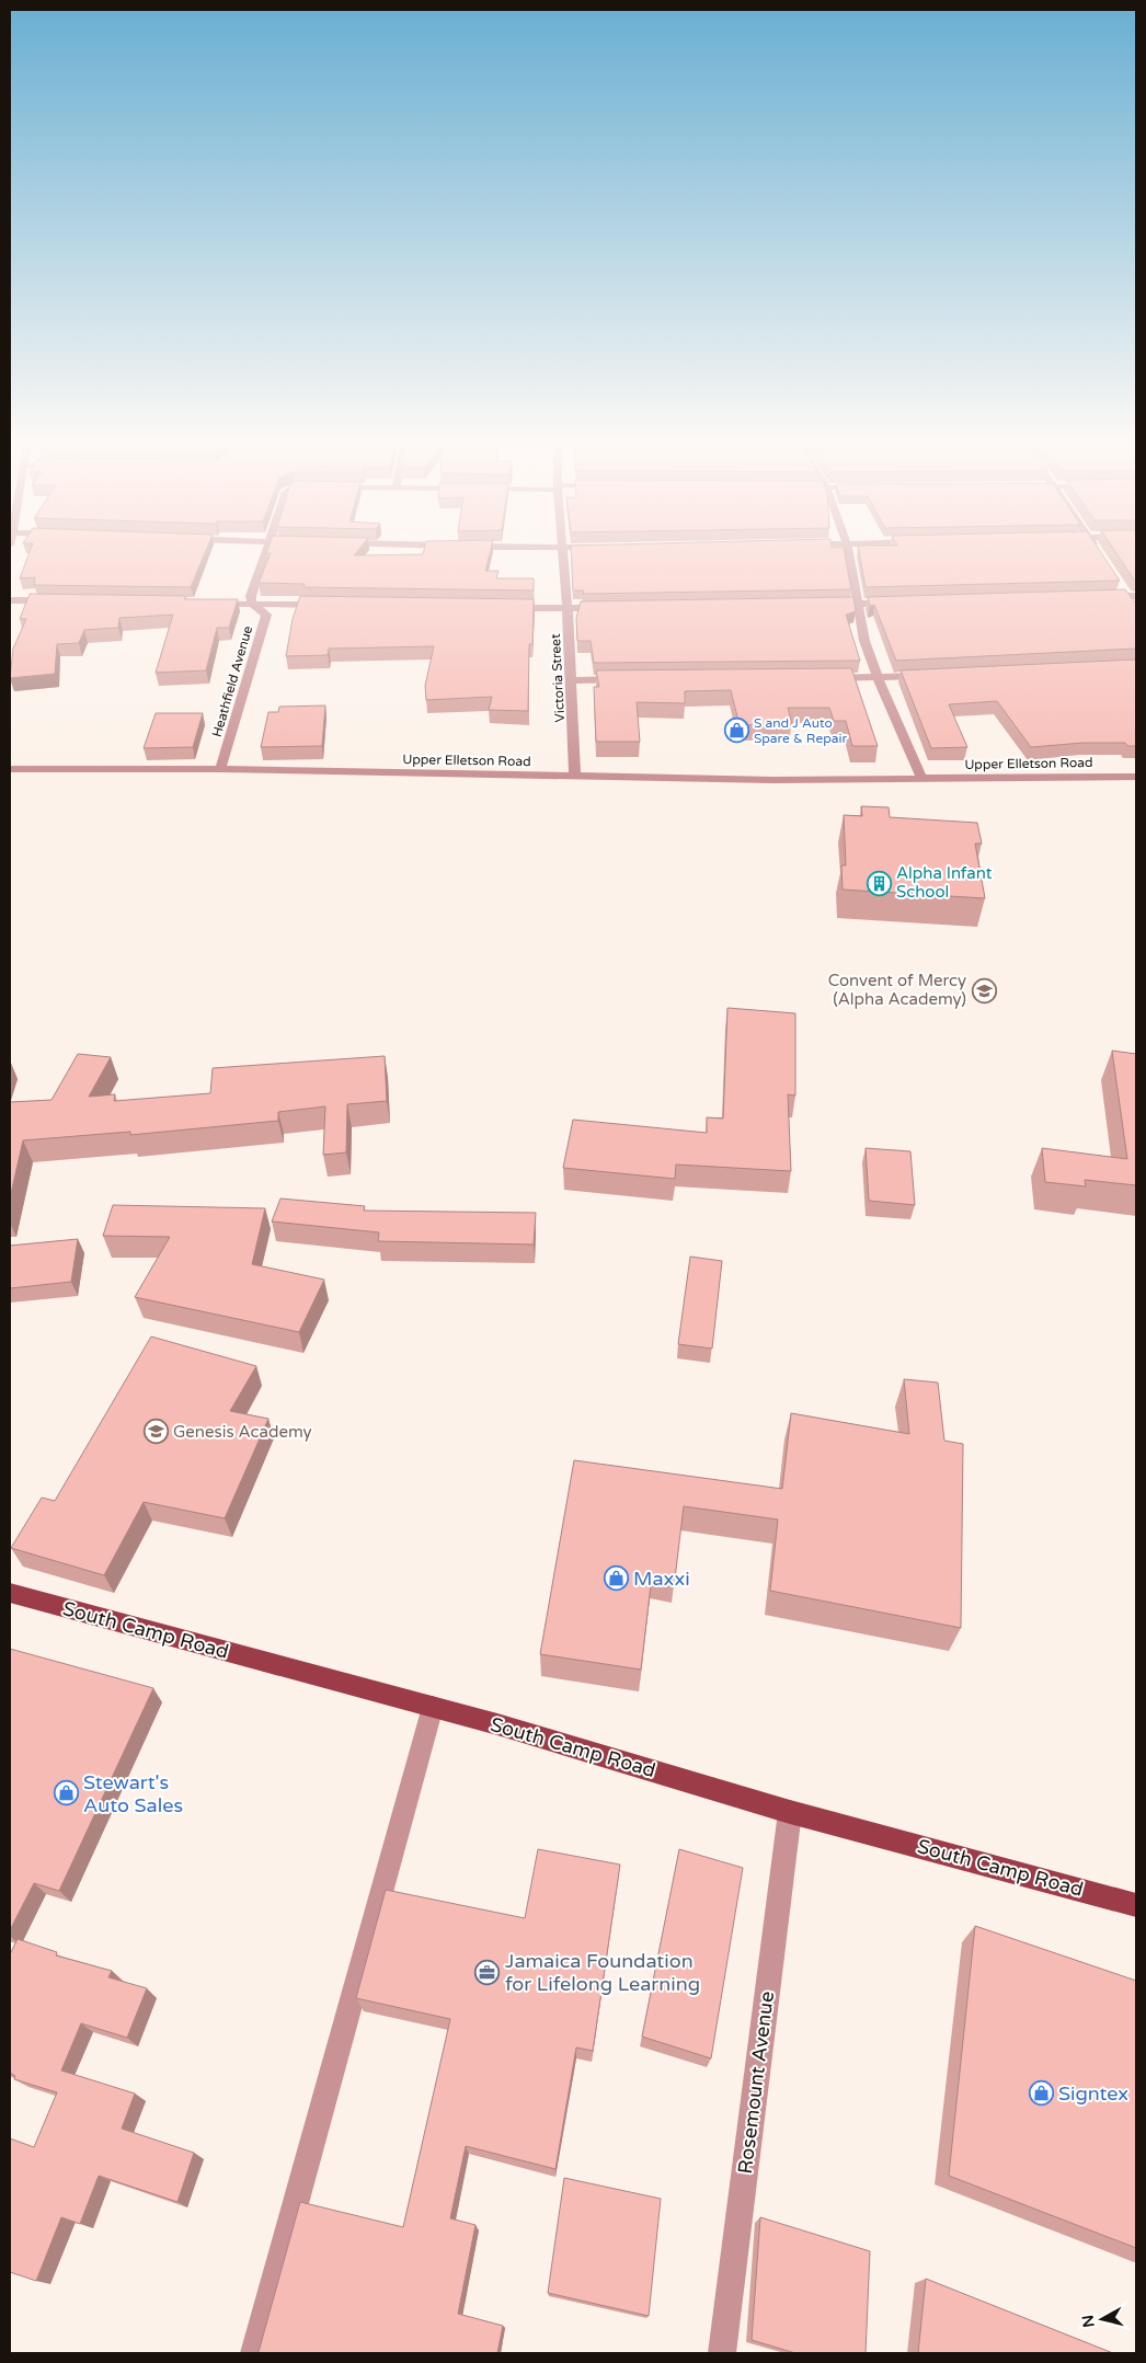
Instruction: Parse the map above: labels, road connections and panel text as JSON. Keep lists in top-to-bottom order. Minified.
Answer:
{"streets":{"main road":["South Camp Road"],"street":["Victoria Street","Heathfield Avenue","Upper Elletson Road","Rosemount Avenue"]},"crossings":[["Victoria Street","Upper Elletson Road"],["Heathfield Avenue","Upper Elletson Road"],["South Camp Road","Rosemount Avenue"]],"places":{"shop":["S and J Auto Spare & Repair","Maxxi","Stewart's Auto Sales","Signtex"],"building":["Alpha Infant School"],"school or university":["Convent of Mercy (Alpha Academy)","Genesis Academy"],"office":["Jamaica Foundation for Lifelong Learning"]},"north":"left"}
